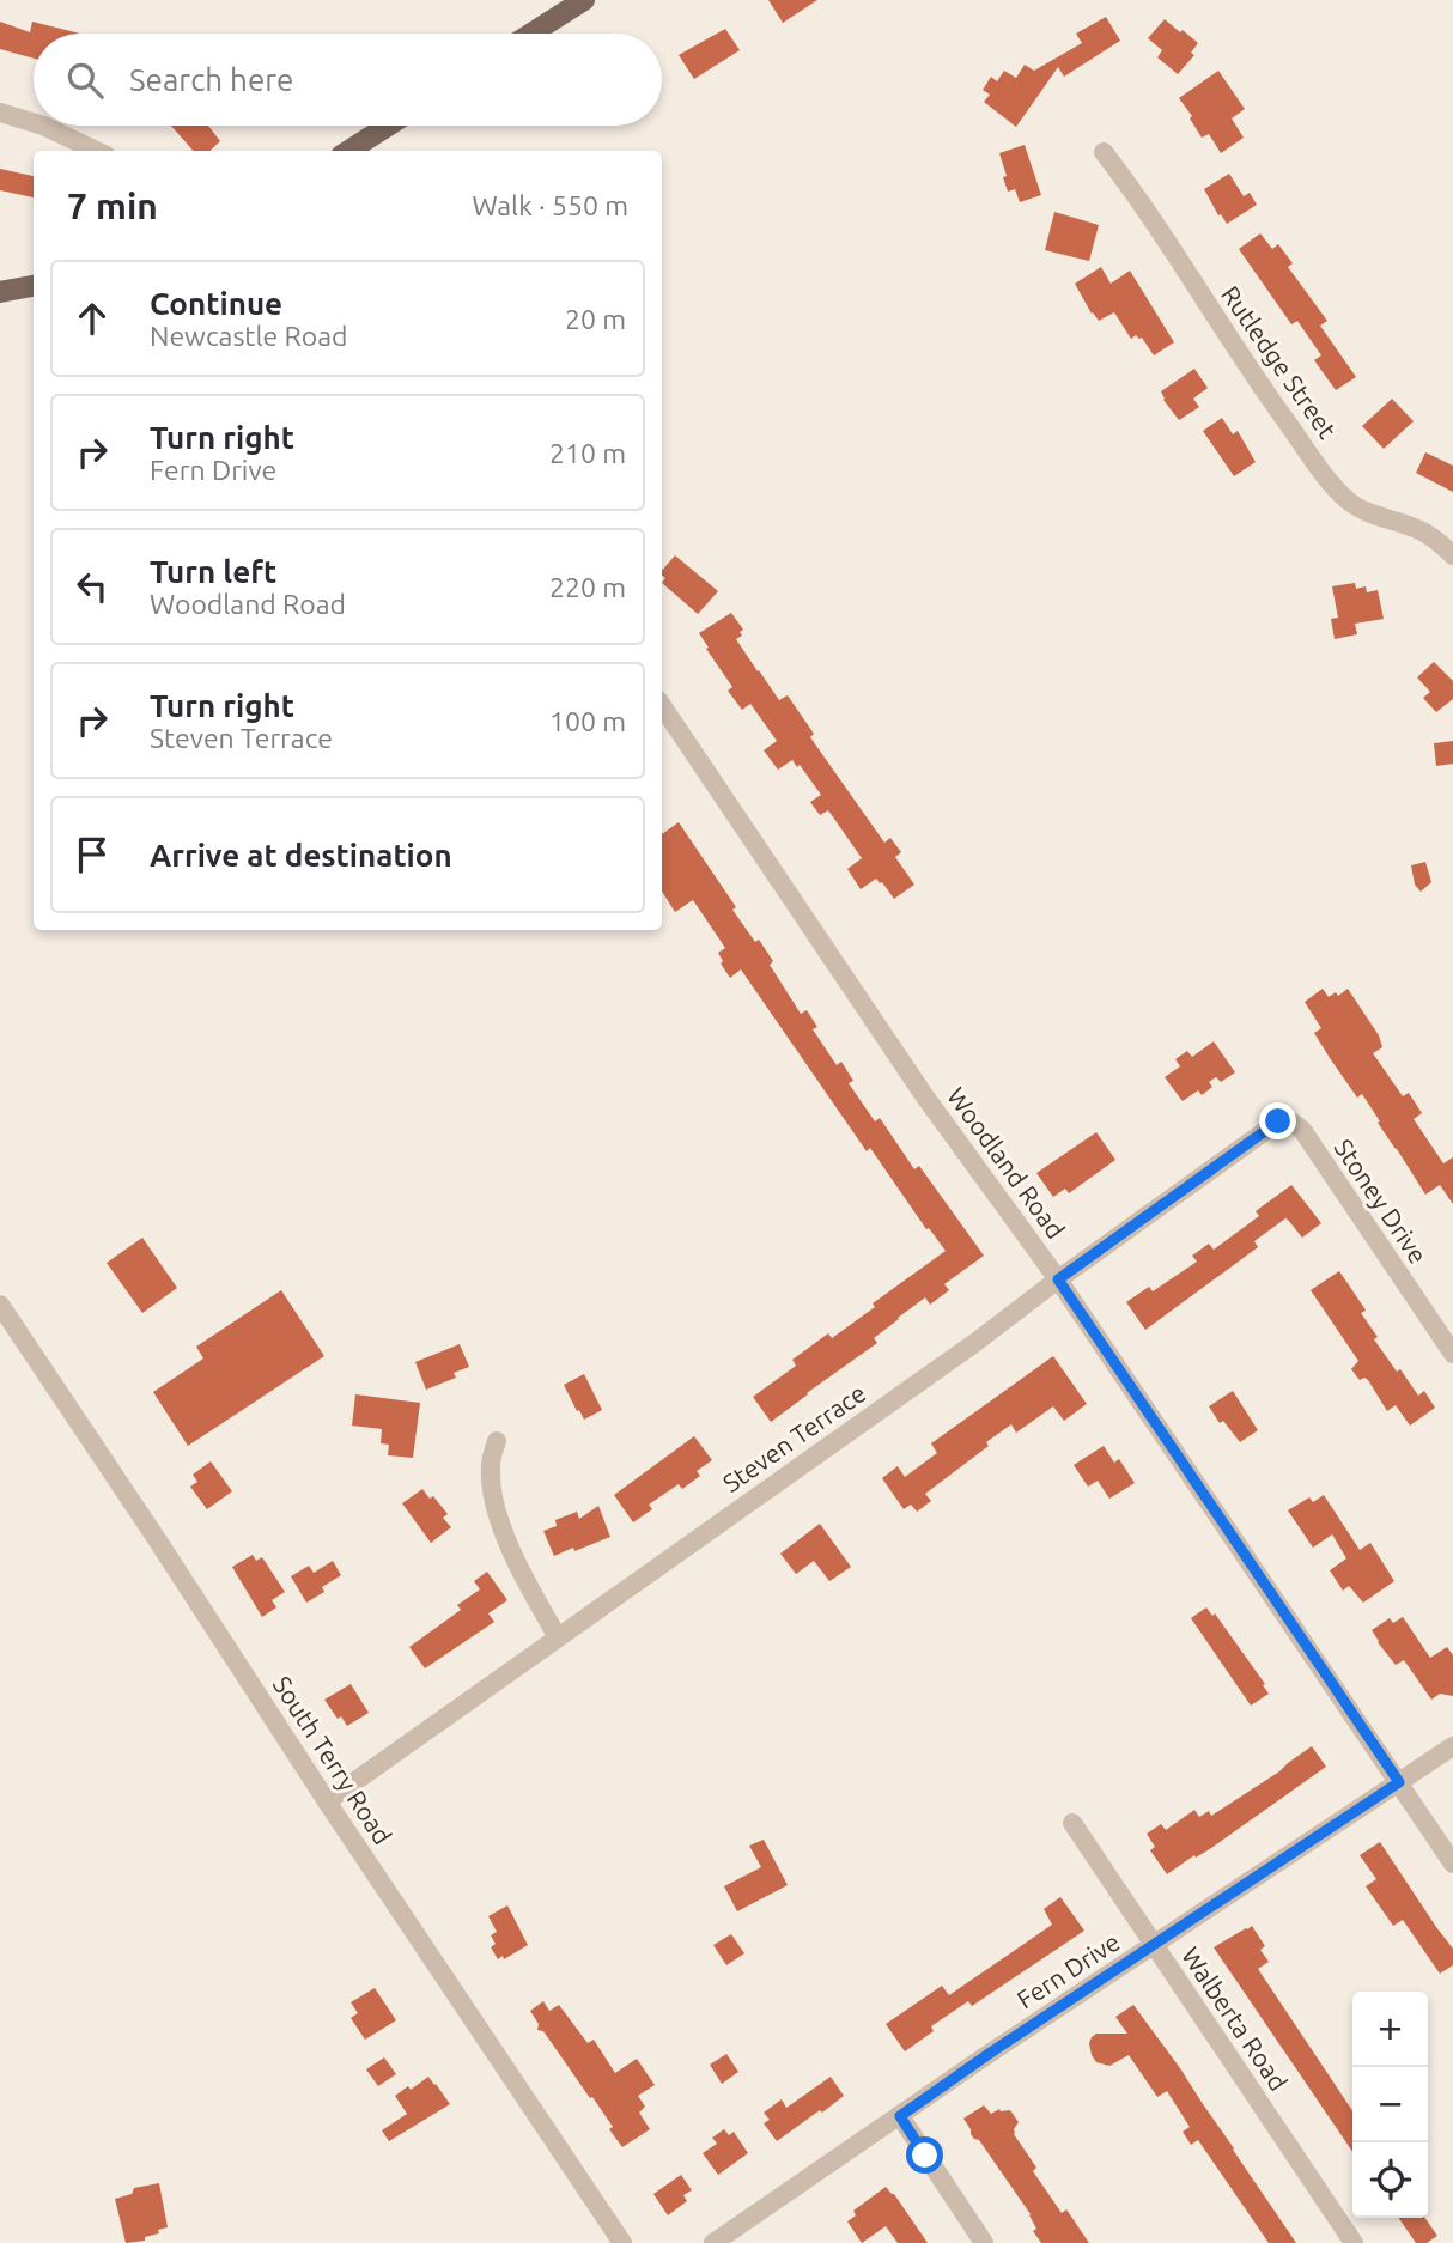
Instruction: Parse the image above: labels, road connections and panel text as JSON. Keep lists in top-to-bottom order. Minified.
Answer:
{"streets":{"street":["Rutledge Street","Woodland Road","Stoney Drive","Steven Terrace","South Terry Road","Fern Drive","Walberta Road"]},"crossings":[["Woodland Road","Steven Terrace"],["Woodland Road","Fern Drive"],["Stoney Drive","Steven Terrace"],["Steven Terrace","South Terry Road"],["Fern Drive","Walberta Road"]],"page":{"search":"Search here","heading":["7 min","Walk · 550 m"],"list":[["Continue","Newcastle Road","20 m"],["Turn right","Fern Drive","210 m"],["Turn left","Woodland Road","220 m"],["Turn right","Steven Terrace","100 m"],"Arrive at destination"],"map_buttons":["+","−"]}}
